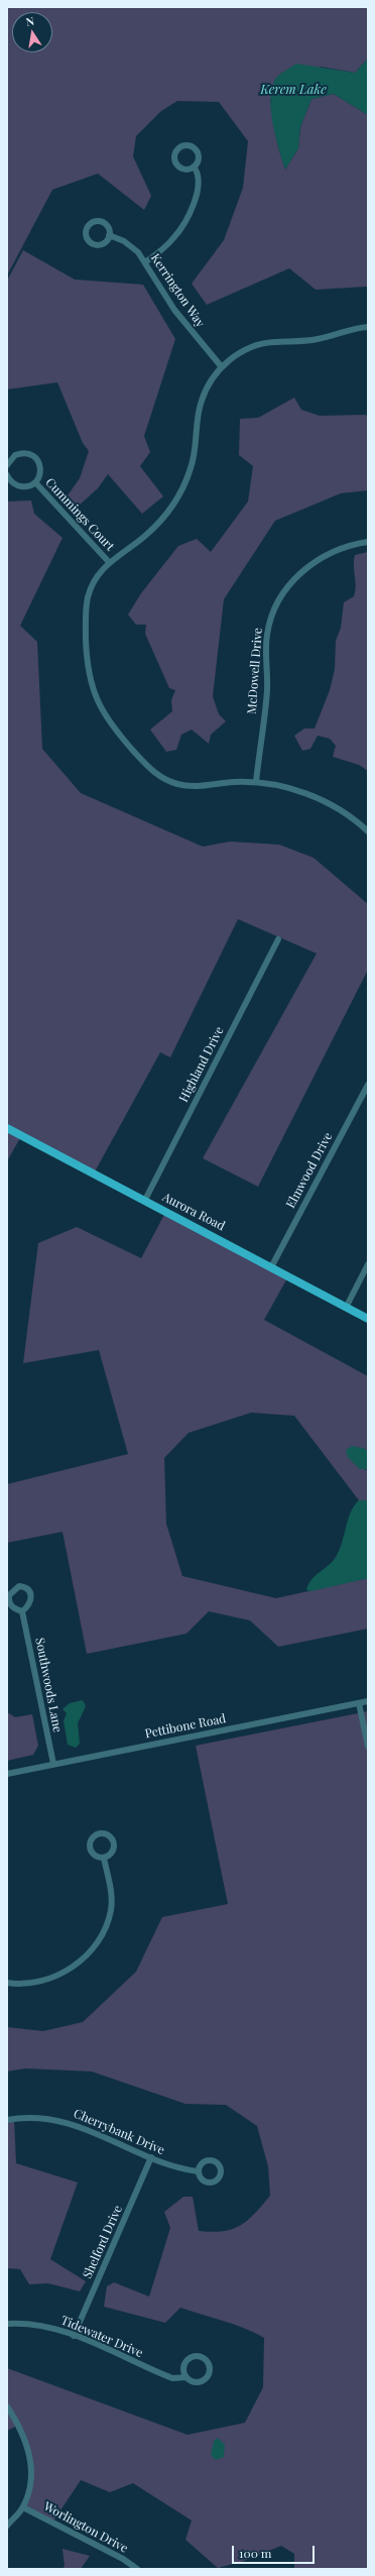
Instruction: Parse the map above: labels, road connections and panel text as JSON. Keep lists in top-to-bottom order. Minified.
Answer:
{"streets":{"main road":["Aurora Road"],"street":["Kerrington Way","Cummings Court","McDowell Drive","Highland Drive","Elmwood Drive","Southwoods Lane","Pettibone Road","Cherrybank Drive","Shelford Drive","Tidewater Drive","Worlington Drive"]},"crossings":[["Highland Drive","Aurora Road"],["Elmwood Drive","Aurora Road"],["Southwoods Lane","Pettibone Road"],["Cherrybank Drive","Shelford Drive"],["Shelford Drive","Tidewater Drive"]],"water":["Kerem Lake"],"scale_bar":"100 m","north":"top"}
